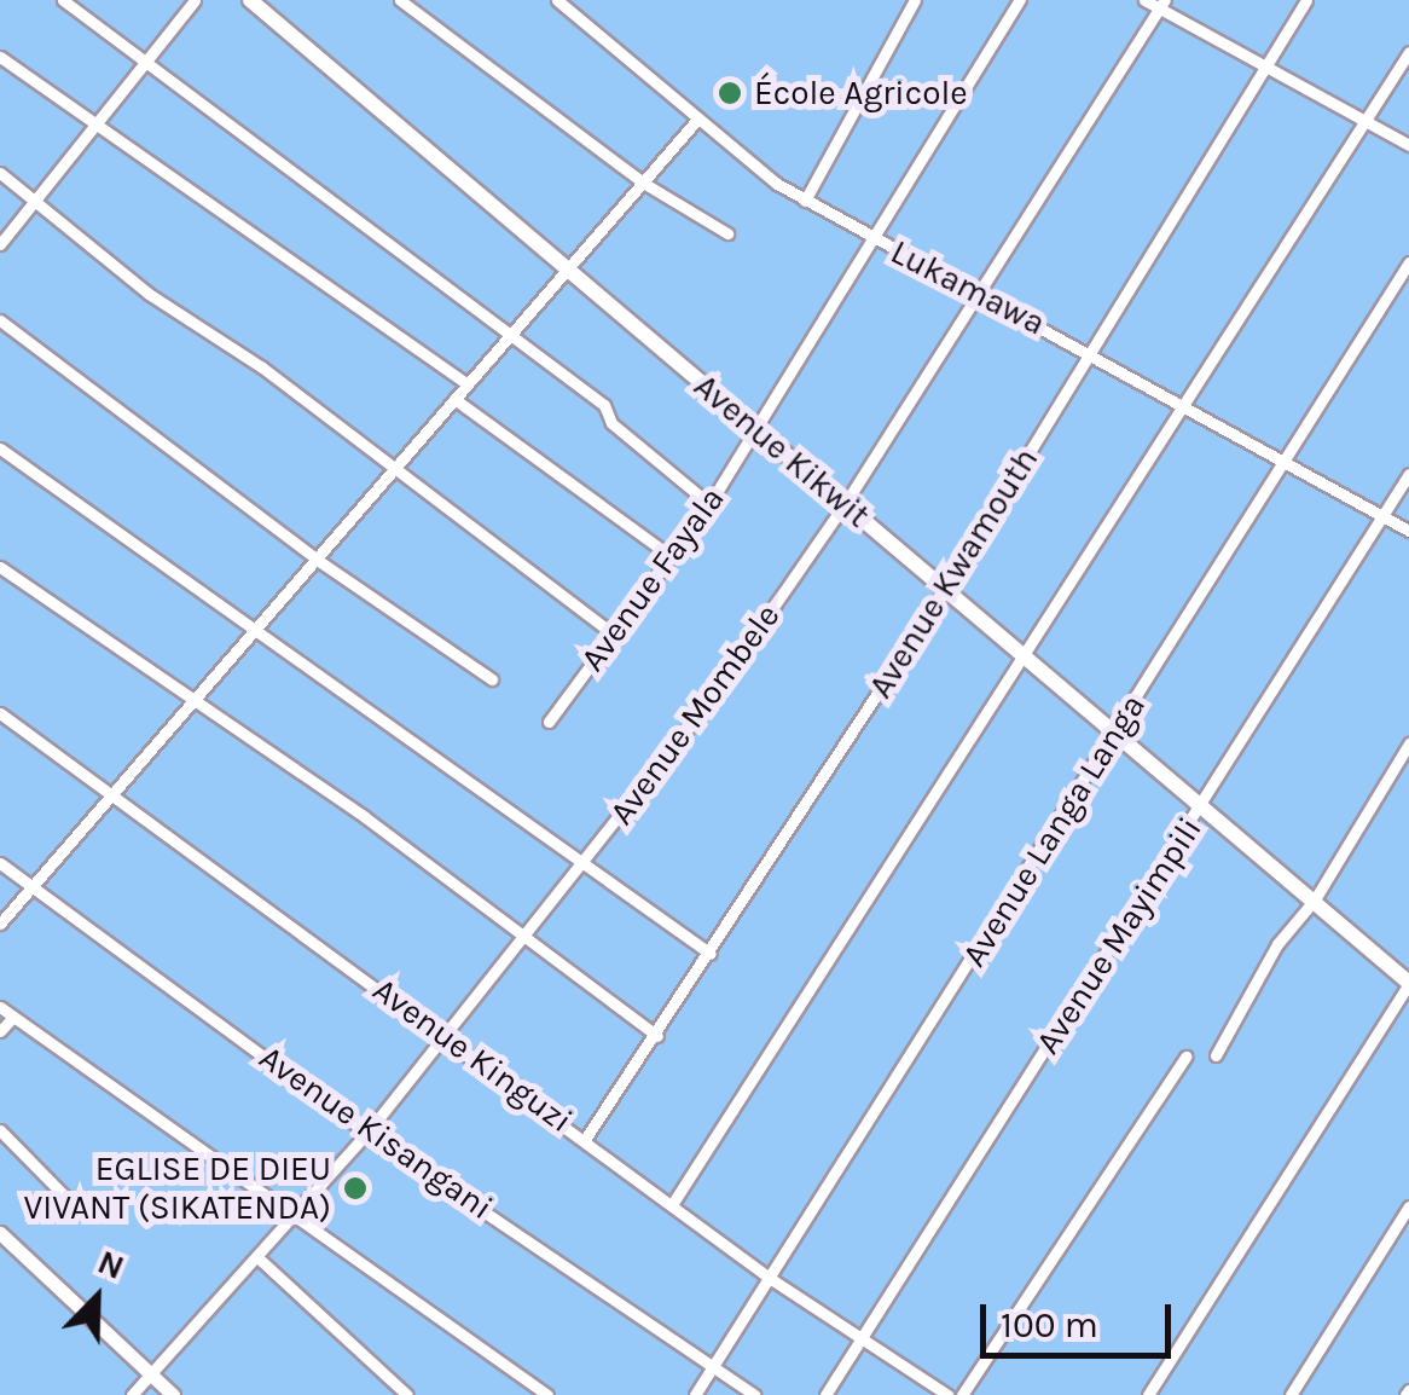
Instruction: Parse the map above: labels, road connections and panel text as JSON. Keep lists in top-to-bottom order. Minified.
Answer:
{"streets":{"main road":["Avenue Kikwit"],"street":["Lukamawa","Avenue Kwamouth","Avenue Fayala","Avenue Mombele","Avenue Langa Langa","Avenue Mayimpili","Avenue Kinguzi","Avenue Kisangani"]},"crossings":[["Lukamawa","Avenue Kwamouth"],["Lukamawa","Avenue Fayala"],["Lukamawa","Avenue Mombele"],["Lukamawa","Avenue Langa Langa"],["Lukamawa","Avenue Mayimpili"],["Avenue Kikwit","Avenue Kwamouth"],["Avenue Kikwit","Avenue Fayala"],["Avenue Kikwit","Avenue Mombele"],["Avenue Kikwit","Avenue Langa Langa"],["Avenue Kikwit","Avenue Mayimpili"],["Avenue Kwamouth","Avenue Kinguzi"],["Avenue Mombele","Avenue Kinguzi"],["Avenue Mombele","Avenue Kisangani"],["Avenue Langa Langa","Avenue Kinguzi"],["Avenue Langa Langa","Avenue Kisangani"],["Avenue Mayimpili","Avenue Kinguzi"]],"places":["École Agricole","EGLISE DE DIEU VIVANT (SIKATENDA)"],"scale_bar":"100 m","north":"top right"}
